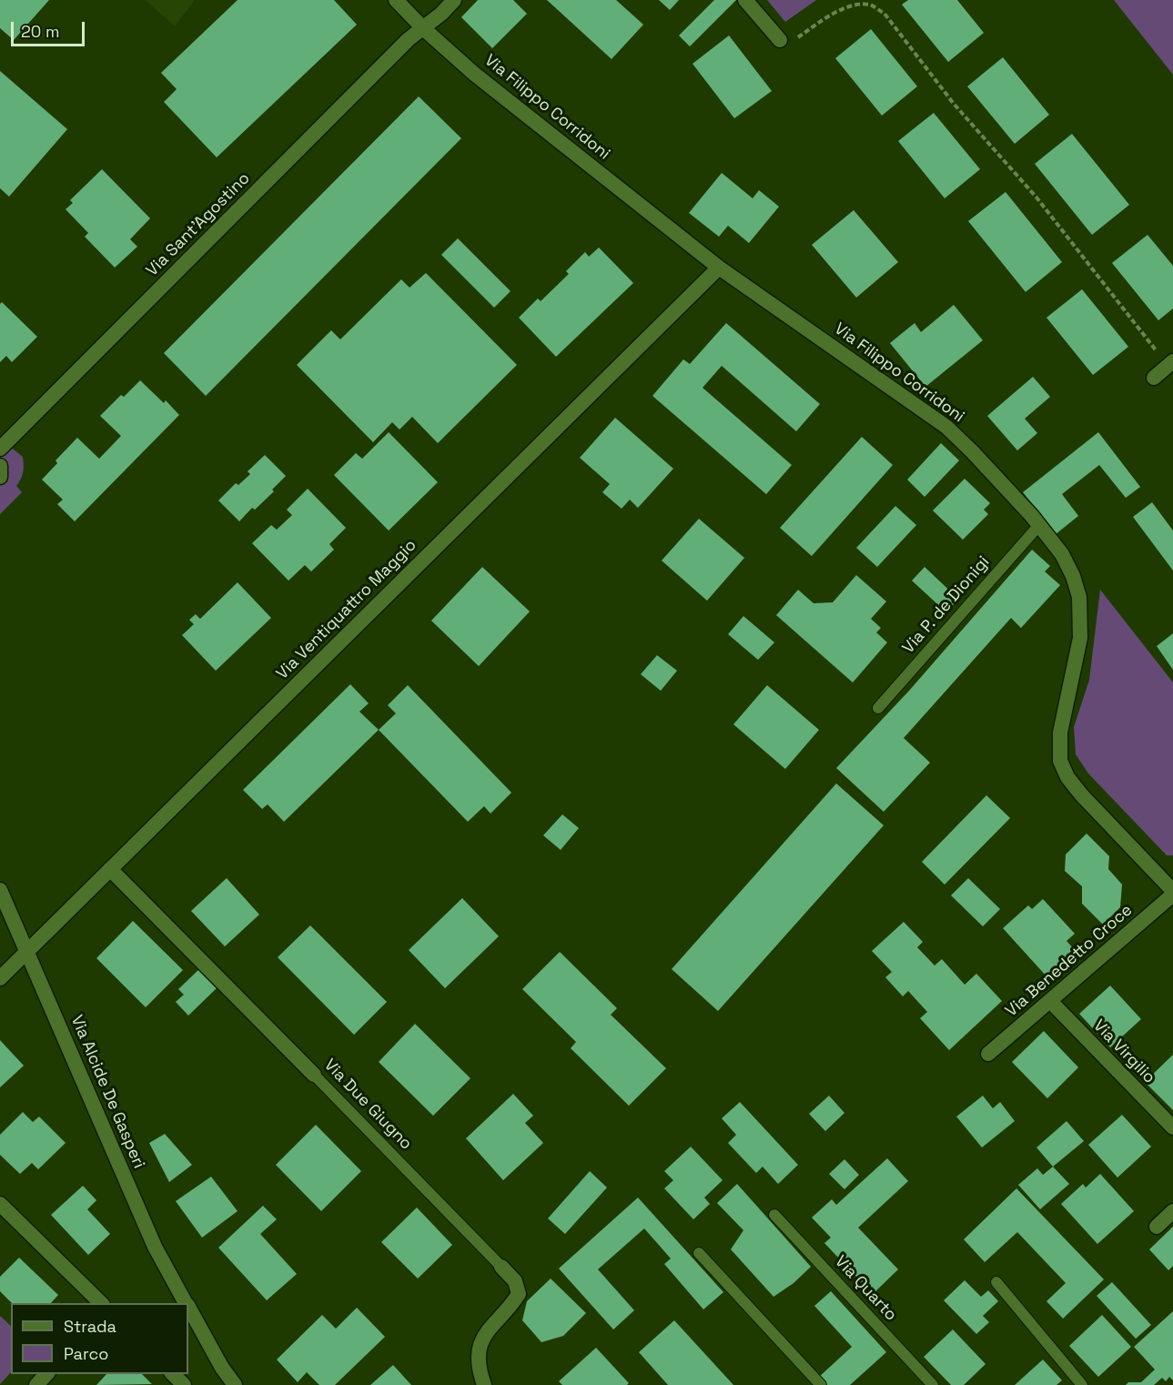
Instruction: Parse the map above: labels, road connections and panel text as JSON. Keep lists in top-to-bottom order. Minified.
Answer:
{"streets":{"street":["Via Filippo Corridoni","Via Sant'Agostino","Via Ventiquattro Maggio","Via Benedetto Croce","Via Virgilio","Via Alcide De Gasperi","Via Due Giugno"],"lane":["Via P. de Dionigi","Via Quarto"]},"crossings":[["Via Filippo Corridoni","Via Sant'Agostino"],["Via Filippo Corridoni","Via P. de Dionigi"],["Via Filippo Corridoni","Via Ventiquattro Maggio"],["Via Filippo Corridoni","Via Benedetto Croce"],["Via Ventiquattro Maggio","Via Alcide De Gasperi"],["Via Ventiquattro Maggio","Via Due Giugno"],["Via Benedetto Croce","Via Virgilio"]],"legend":["Strada","Parco"],"scale_bar":"20 m"}
